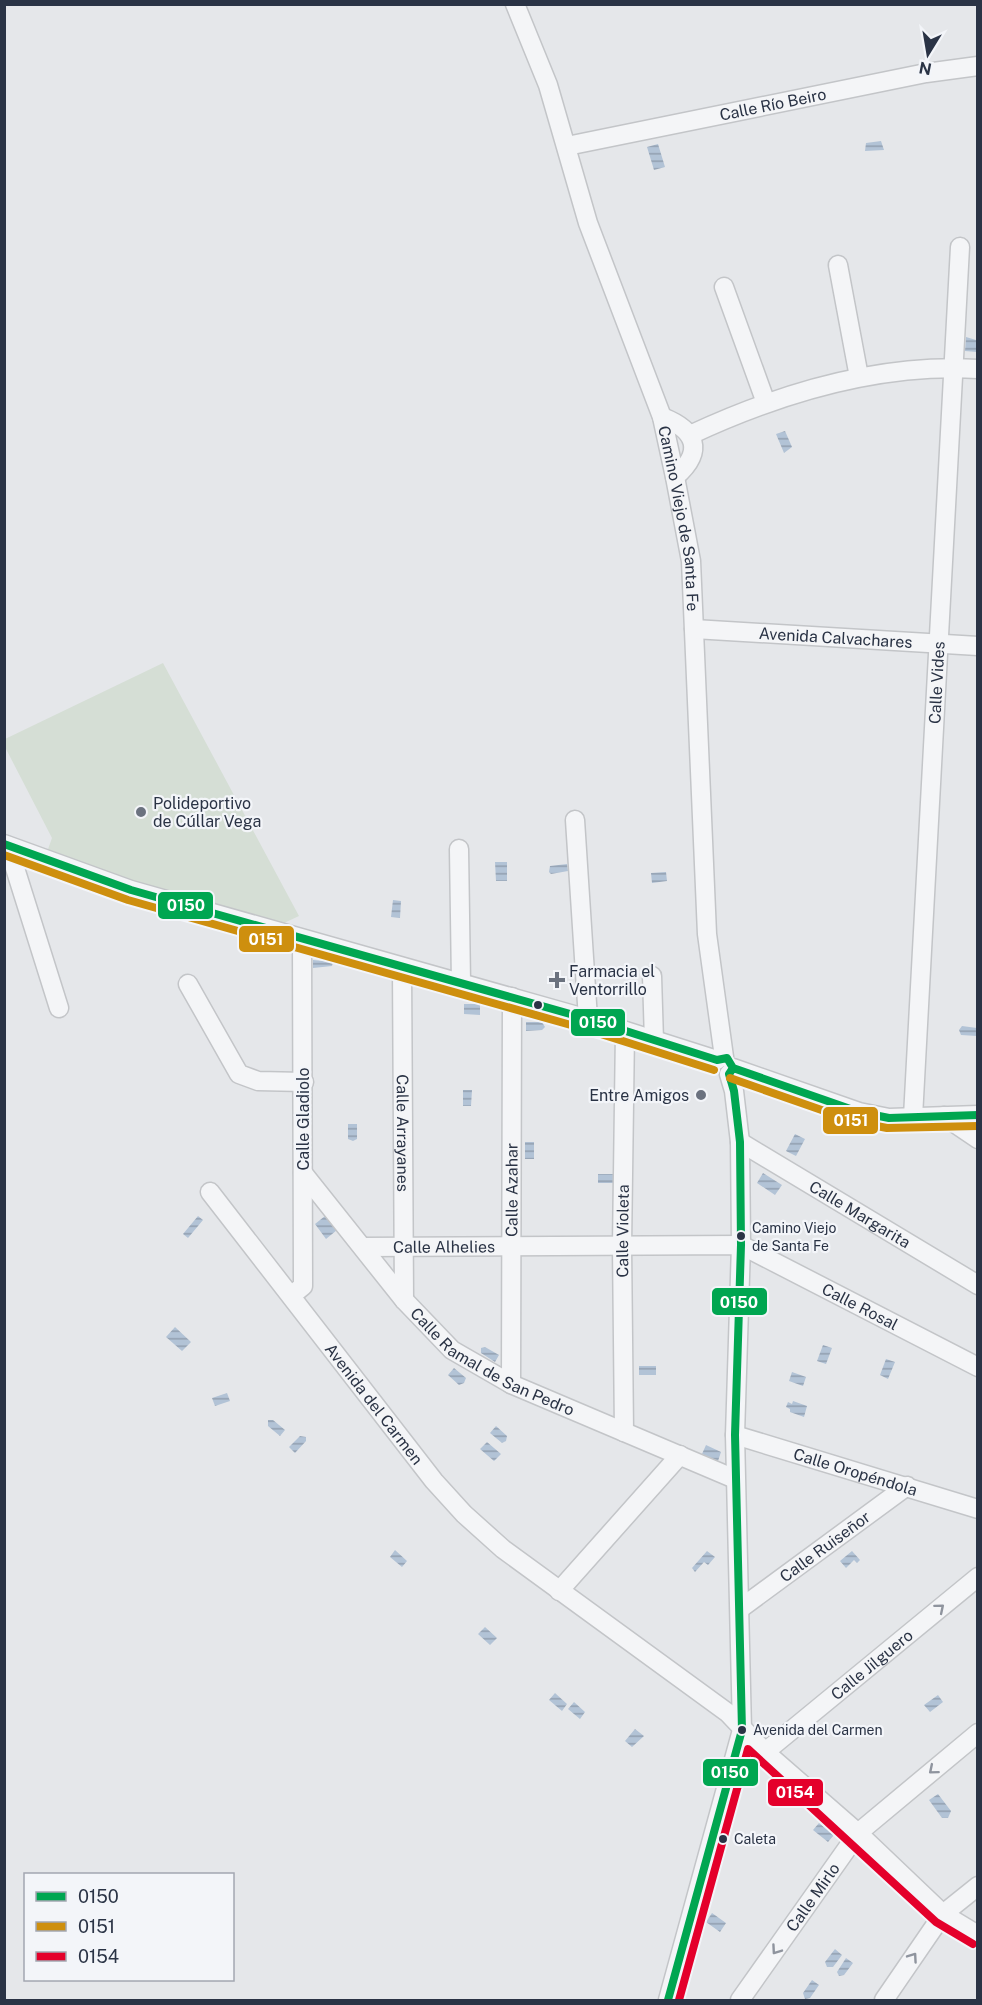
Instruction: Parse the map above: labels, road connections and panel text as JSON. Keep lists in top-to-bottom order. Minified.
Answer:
{"streets":{"street":["Calle Río Beiro","Camino Viejo de Santa Fe","Avenida Calvachares","Calle Vides","Calle Gladiolo","Calle Arrayanes","Calle Azahar","Calle Margarita","Calle Violeta","Calle Alhelies","Calle Rosal","Calle Ramal de San Pedro","Avenida del Carmen","Calle Oropéndola","Calle Ruiseñor","Calle Jilguero","Calle Mirlo"]},"crossings":[["Calle Río Beiro","Camino Viejo de Santa Fe"],["Camino Viejo de Santa Fe","Avenida Calvachares"],["Camino Viejo de Santa Fe","Calle Margarita"],["Camino Viejo de Santa Fe","Calle Alhelies"],["Camino Viejo de Santa Fe","Calle Rosal"],["Camino Viejo de Santa Fe","Calle Ramal de San Pedro"],["Camino Viejo de Santa Fe","Avenida del Carmen"],["Camino Viejo de Santa Fe","Calle Oropéndola"],["Camino Viejo de Santa Fe","Calle Ruiseñor"],["Avenida Calvachares","Calle Vides"],["Calle Gladiolo","Calle Ramal de San Pedro"],["Calle Gladiolo","Avenida del Carmen"],["Calle Arrayanes","Calle Alhelies"],["Calle Arrayanes","Calle Ramal de San Pedro"],["Calle Azahar","Calle Alhelies"],["Calle Azahar","Calle Ramal de San Pedro"],["Calle Violeta","Calle Alhelies"],["Calle Violeta","Calle Ramal de San Pedro"],["Calle Alhelies","Calle Rosal"],["Calle Alhelies","Calle Ramal de San Pedro"],["Avenida del Carmen","Calle Jilguero"],["Avenida del Carmen","Calle Mirlo"],["Calle Oropéndola","Calle Ruiseñor"]],"one_way":["Calle Jilguero"],"places":{"other":["Polideportivo de Cúllar Vega","Entre Amigos","Camino Viejo de Santa Fe","Avenida del Carmen","Caleta"],"health":["Farmacia el Ventorrillo"]},"lines":["transit line 0150","transit line 0151","transit line 0154"],"legend":["0150","0151","0154"],"north":"bottom"}
